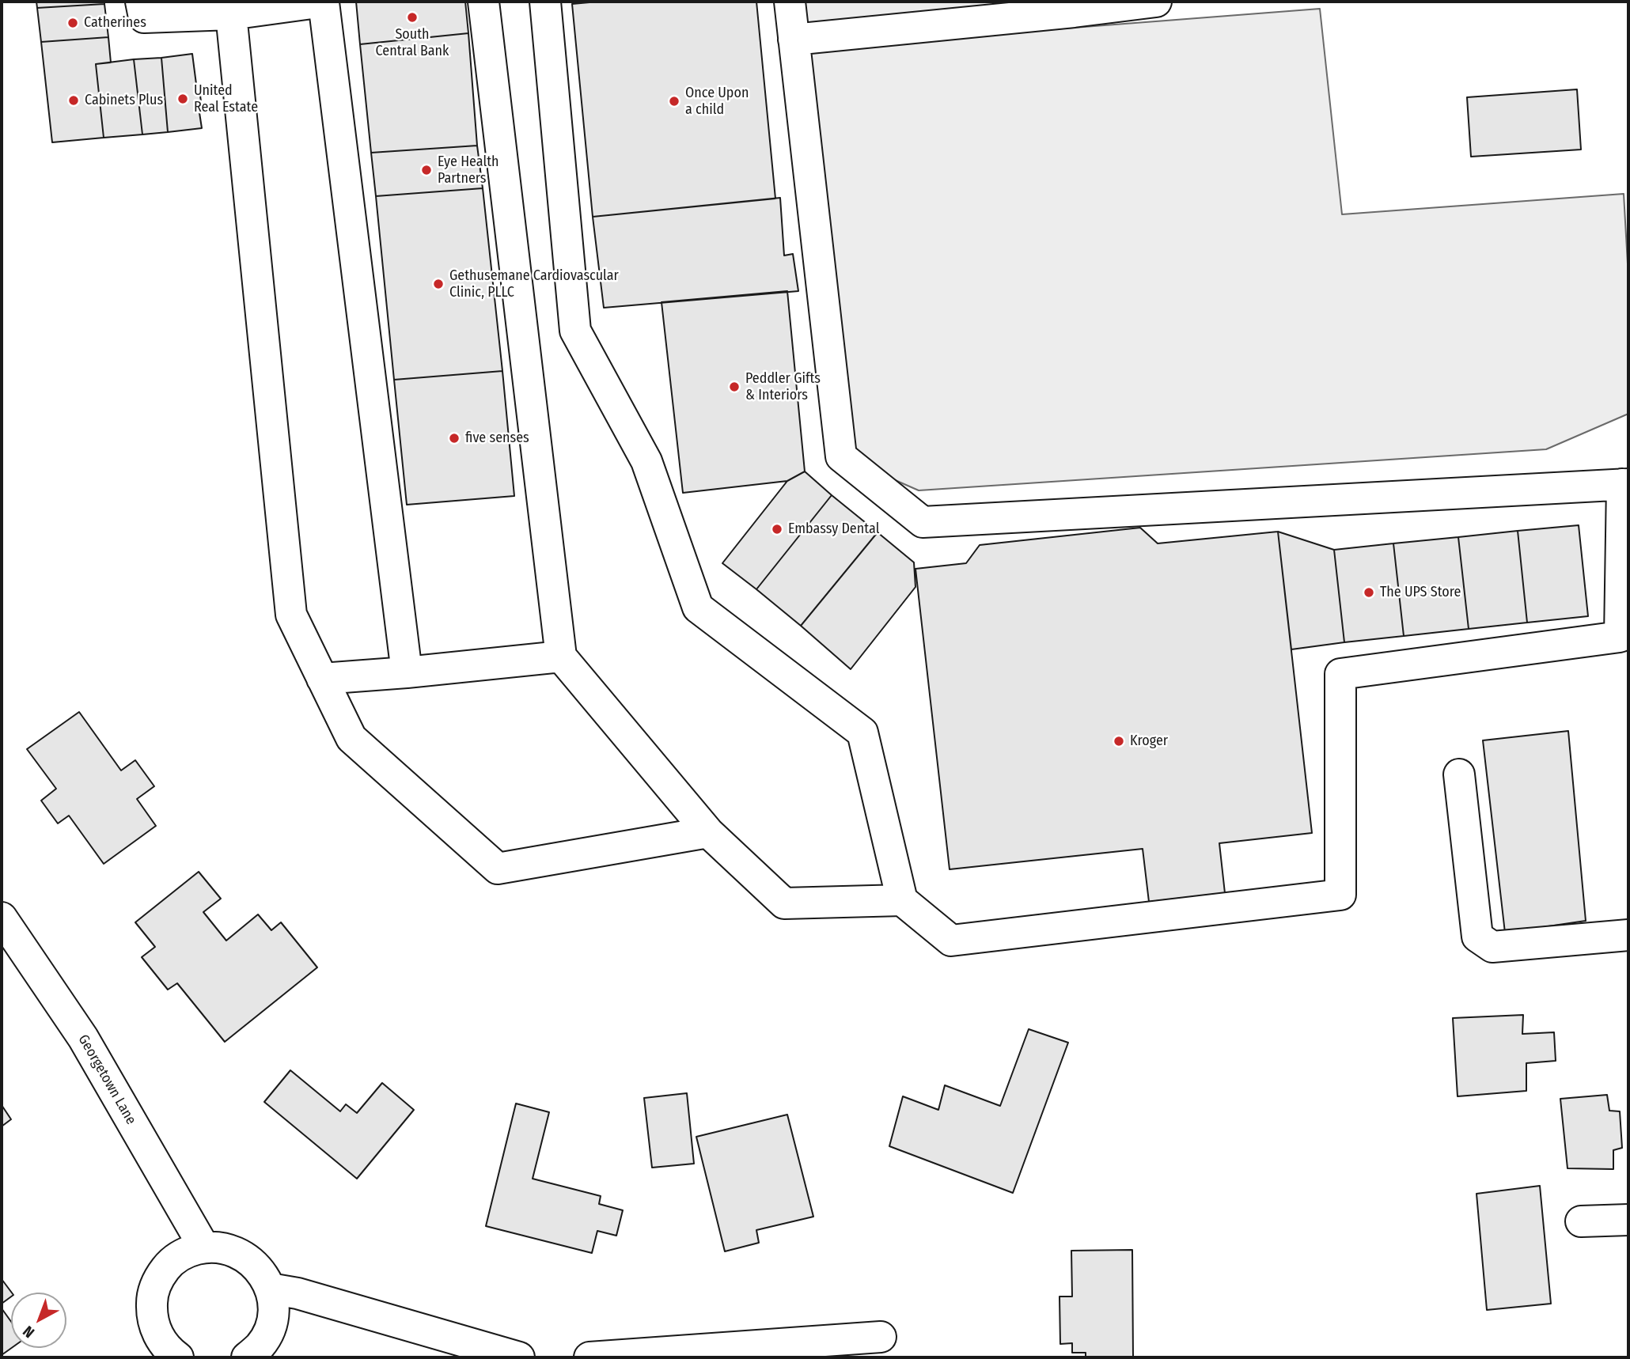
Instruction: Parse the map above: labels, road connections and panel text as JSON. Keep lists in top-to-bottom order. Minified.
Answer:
{"streets":{"street":["Georgetown Lane"]},"places":["South Central Bank","Catherines","United Real Estate","Cabinets Plus","Once Upon a child","Eye Health Partners","Gethusemane Cardiovascular Clinic, PLLC","Peddler Gifts & Interiors","five senses","Embassy Dental","The UPS Store","Kroger"],"north":"bottom left"}
